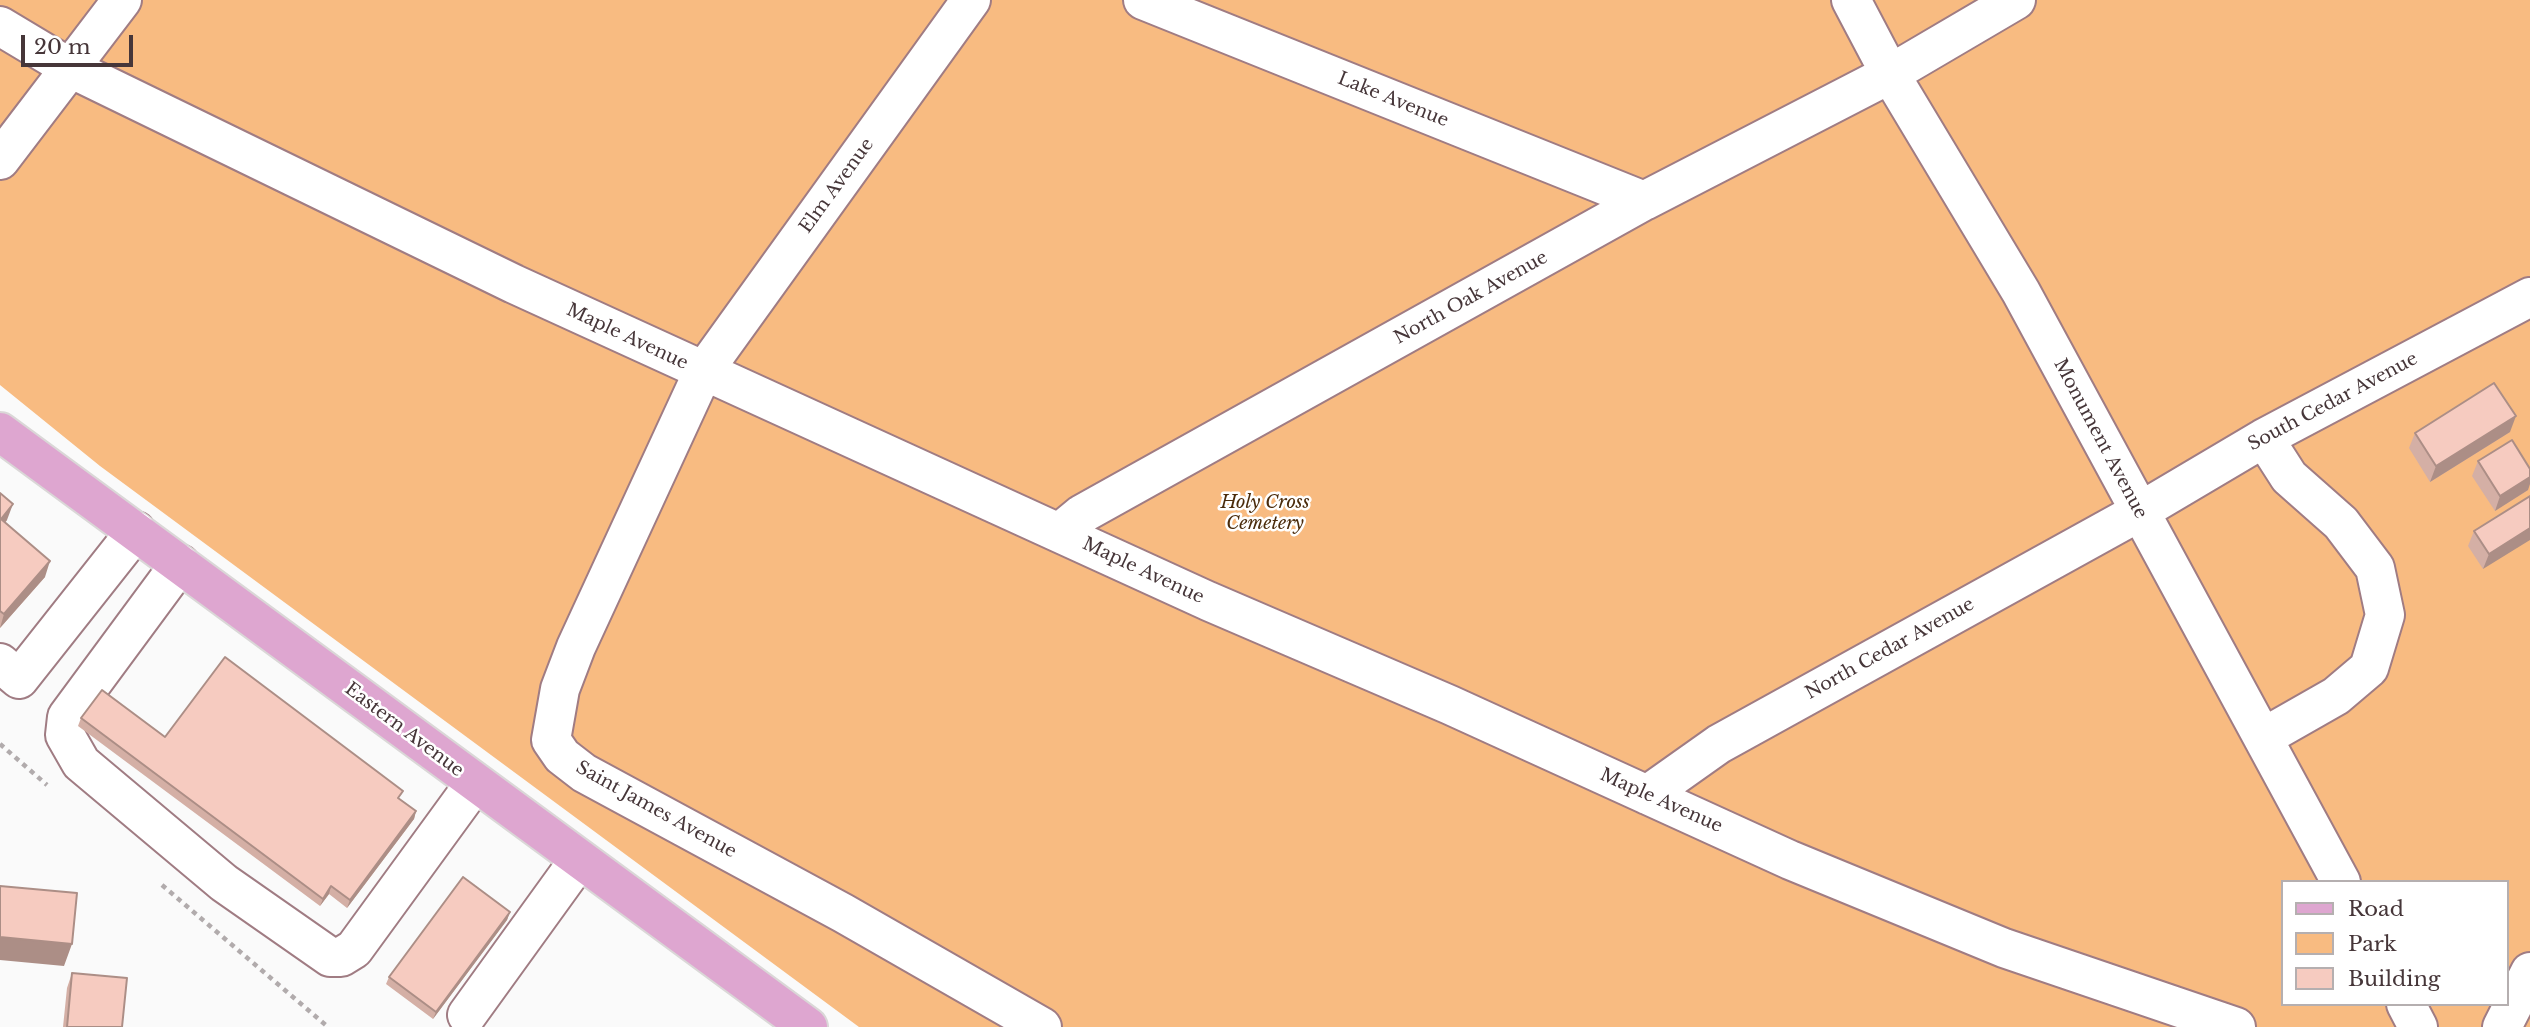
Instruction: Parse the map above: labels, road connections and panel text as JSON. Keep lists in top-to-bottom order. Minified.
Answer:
{"streets":{"main road":["Eastern Avenue"],"lane":["Lake Avenue","Elm Avenue","North Oak Avenue","Maple Avenue","South Cedar Avenue","Monument Avenue","North Cedar Avenue","Saint James Avenue"]},"crossings":[["Lake Avenue","North Oak Avenue"],["Elm Avenue","Maple Avenue"],["Elm Avenue","Saint James Avenue"],["North Oak Avenue","Maple Avenue"],["North Oak Avenue","Monument Avenue"],["Maple Avenue","North Cedar Avenue"],["Maple Avenue","Saint James Avenue"],["South Cedar Avenue","Monument Avenue"],["South Cedar Avenue","North Cedar Avenue"],["Monument Avenue","North Cedar Avenue"]],"parks":["Holy Cross Cemetery"],"legend":["Road","Park","Building"],"scale_bar":"20 m"}
